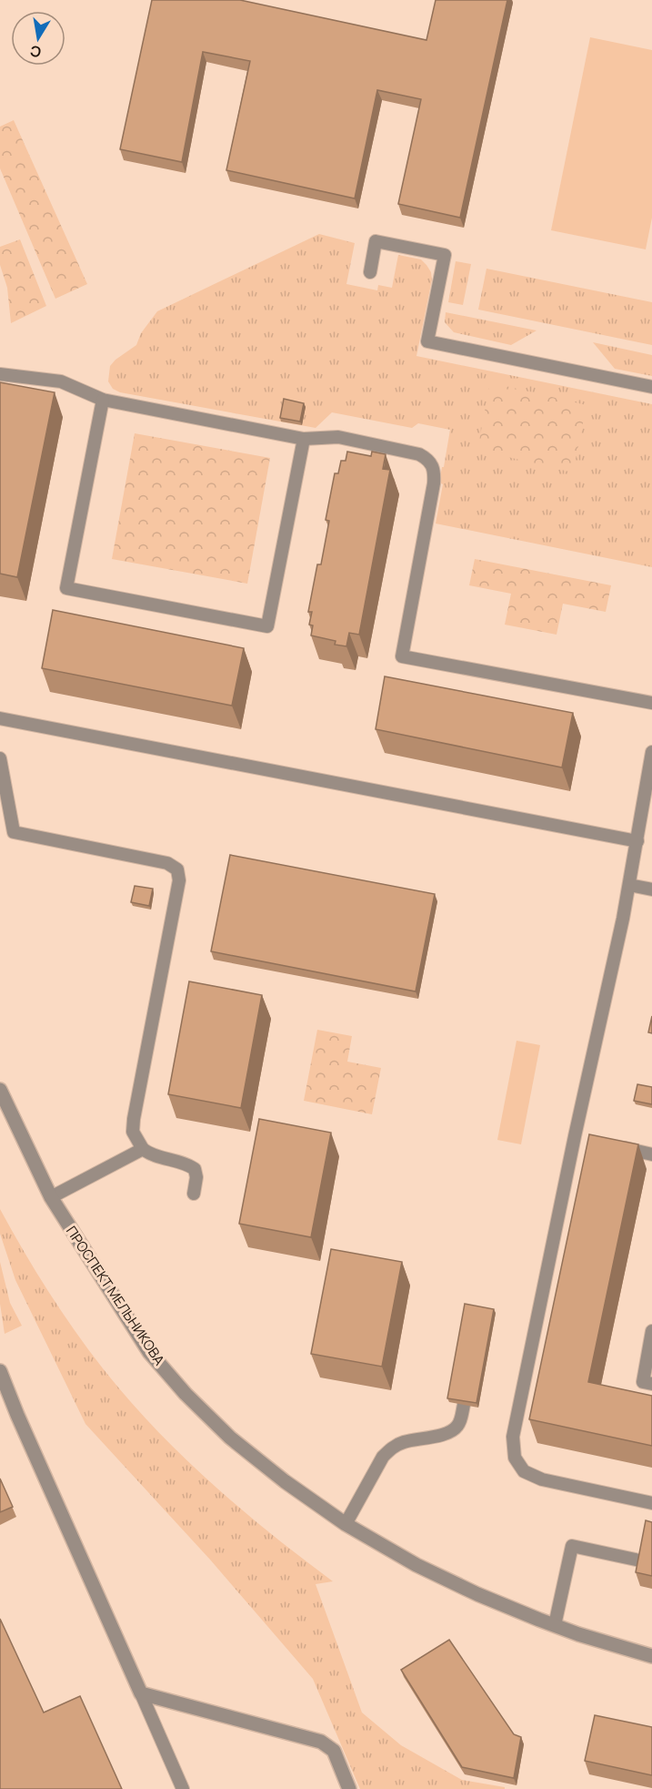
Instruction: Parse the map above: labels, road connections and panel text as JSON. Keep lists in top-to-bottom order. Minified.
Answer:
{"streets":{"street":["ПРОСПЕКТ МЕЛЬНИКОВА"]},"north":"bottom"}
